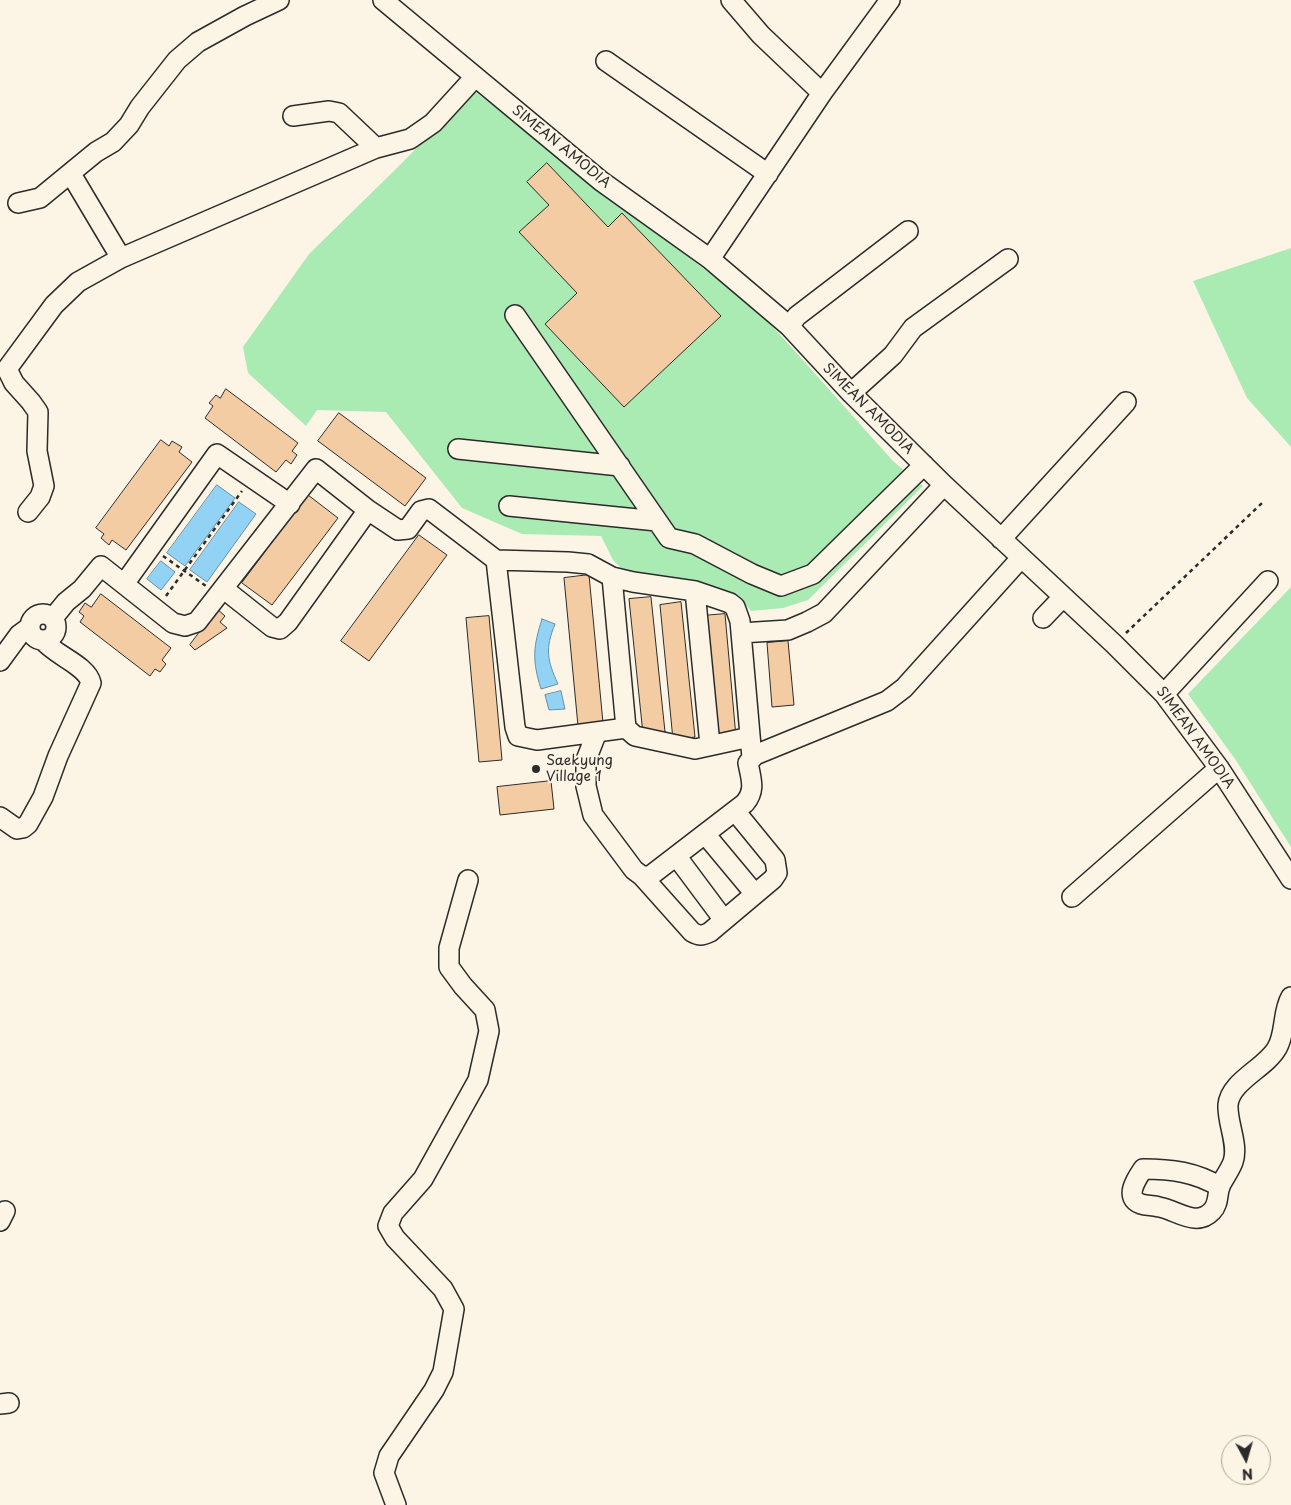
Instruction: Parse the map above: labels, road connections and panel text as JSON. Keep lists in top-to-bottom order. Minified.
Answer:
{"streets":{"street":["SIMEAN AMODIA"]},"places":["Saekyung Village 1"],"north":"bottom"}
